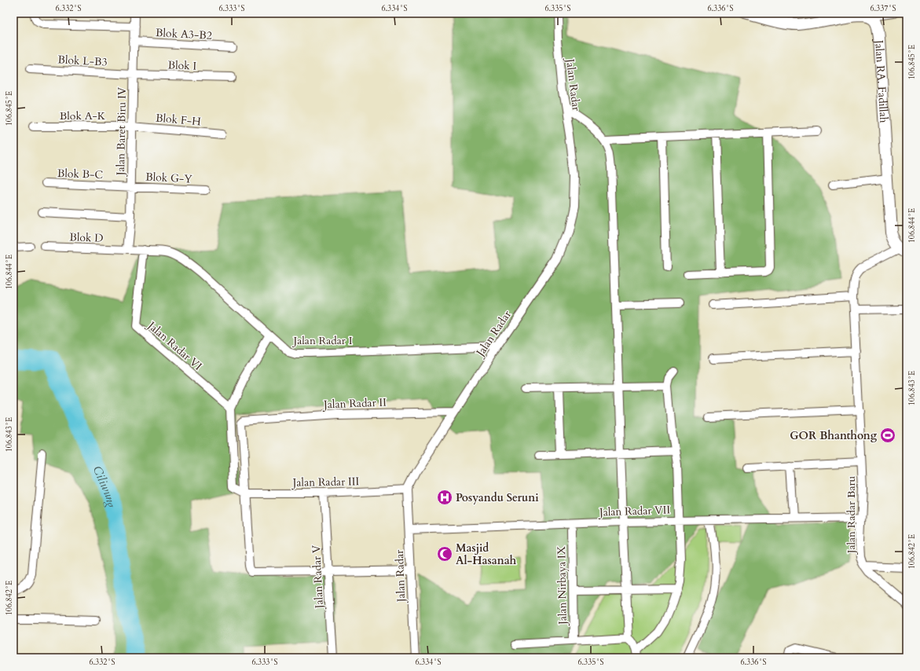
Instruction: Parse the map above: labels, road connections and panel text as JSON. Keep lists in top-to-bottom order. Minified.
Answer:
{"streets":{"main road":["Jalan RA. Fadillah"],"street":["Blok A3-B2","Blok L-B3","Blok I","Jalan Radar","Blok A-K","Blok F-H","Jalan Baret Biru IV","Blok B-C","Blok G-Y","Blok D","Jalan Radar I","Jalan Radar VI","Jalan Radar II","Jalan Radar III","Jalan Radar VII","Jalan Radar Baru","Jalan Radar V","Jalan Nirbaya IX"]},"crossings":[["Blok A3-B2","Jalan Baret Biru IV"],["Blok L-B3","Blok I"],["Blok L-B3","Jalan Baret Biru IV"],["Blok I","Jalan Baret Biru IV"],["Jalan RA. Fadillah","Jalan Radar Baru"],["Jalan Radar","Jalan Radar I"],["Jalan Radar","Jalan Radar II"],["Jalan Radar","Jalan Radar III"],["Jalan Radar","Jalan Radar VII"],["Blok A-K","Blok F-H"],["Blok A-K","Jalan Baret Biru IV"],["Blok F-H","Jalan Baret Biru IV"],["Jalan Baret Biru IV","Blok B-C"],["Jalan Baret Biru IV","Blok G-Y"],["Jalan Baret Biru IV","Blok D"],["Jalan Baret Biru IV","Jalan Radar I"],["Blok B-C","Blok G-Y"],["Blok D","Jalan Radar I"],["Jalan Radar I","Jalan Radar VI"],["Jalan Radar II","Jalan Radar III"],["Jalan Radar III","Jalan Radar V"],["Jalan Radar VII","Jalan Radar Baru"]],"water":["Ciliwung"],"places":{"sports":["GOR Bhanthong"],"hospital":["Posyandu Seruni"],"mosque":["Masjid Al-Hasanah"]},"coordinates":["6.332°S","6.333°S","6.334°S","6.335°S","6.336°S","6.337°S","106.845°E","106.844°E","106.843°E","106.842°E"]}
